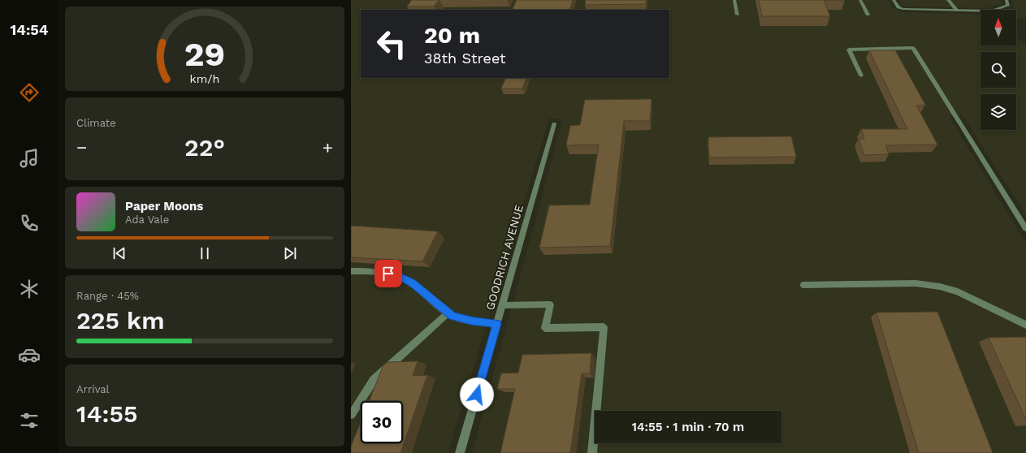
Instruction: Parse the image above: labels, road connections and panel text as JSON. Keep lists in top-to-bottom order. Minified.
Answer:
{"streets":{"street":["GOODRICH AVENUE"]},"north":"top","page":{"tabs":"14:54","turn":["20 m","38th Street"],"tile":["Climate",["Range · 45%","225 km"],["Arrival","14:55"]],"heat":["−","22°","+"],"song":["Paper Moons","Ada Vale"],"limit":"30","trip":"14:55 · 1 min · 70 m","gauge":["29","km/h"]}}
